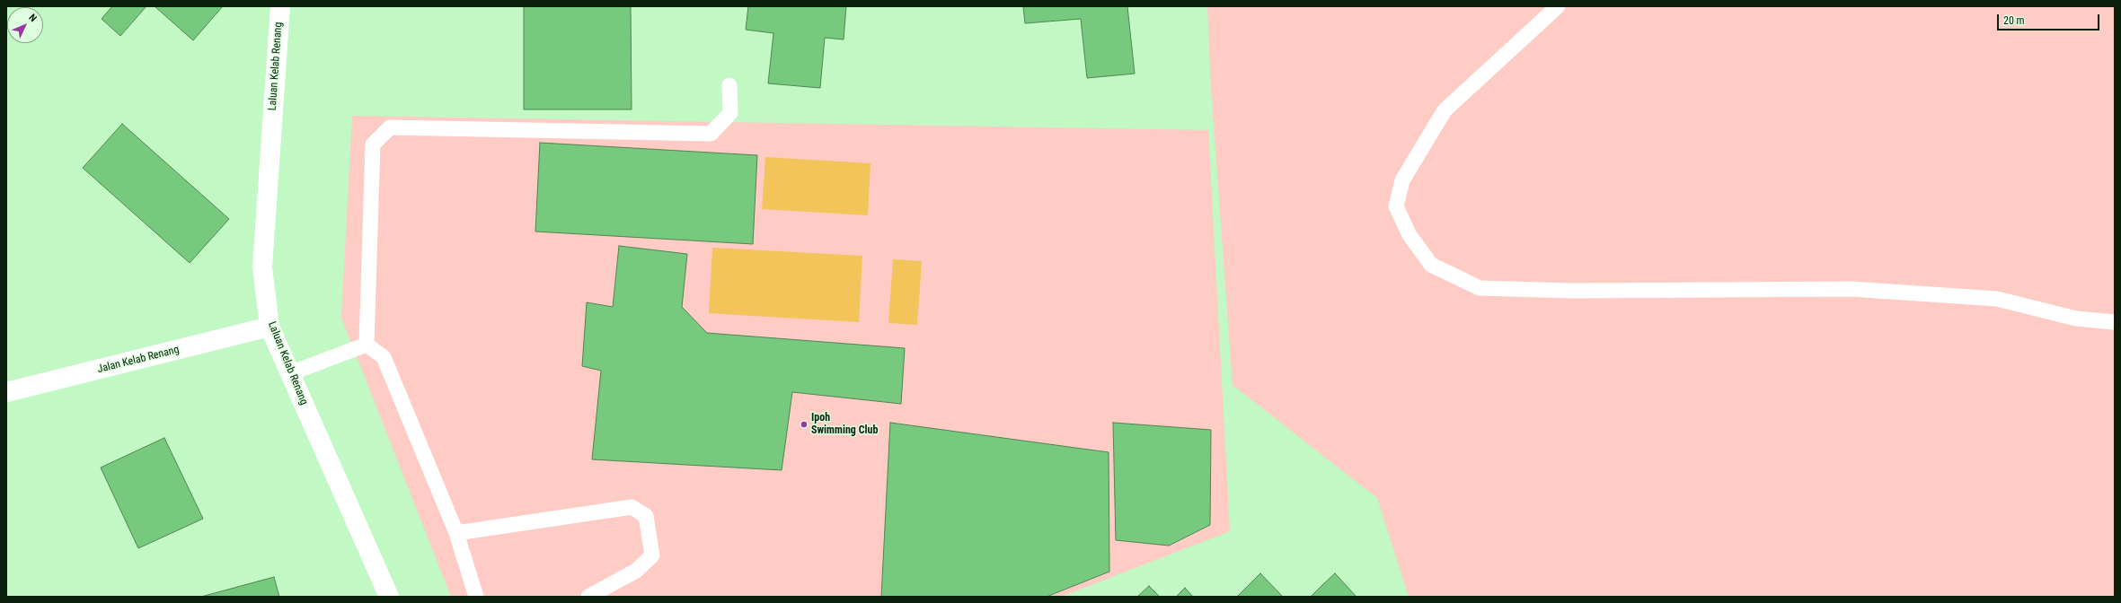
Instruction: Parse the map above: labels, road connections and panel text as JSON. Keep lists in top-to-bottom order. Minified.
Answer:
{"streets":{"street":["Laluan Kelab Renang","Jalan Kelab Renang"]},"crossings":[["Laluan Kelab Renang","Jalan Kelab Renang"]],"places":["Ipoh Swimming Club"],"scale_bar":"20 m","north":"top right"}
